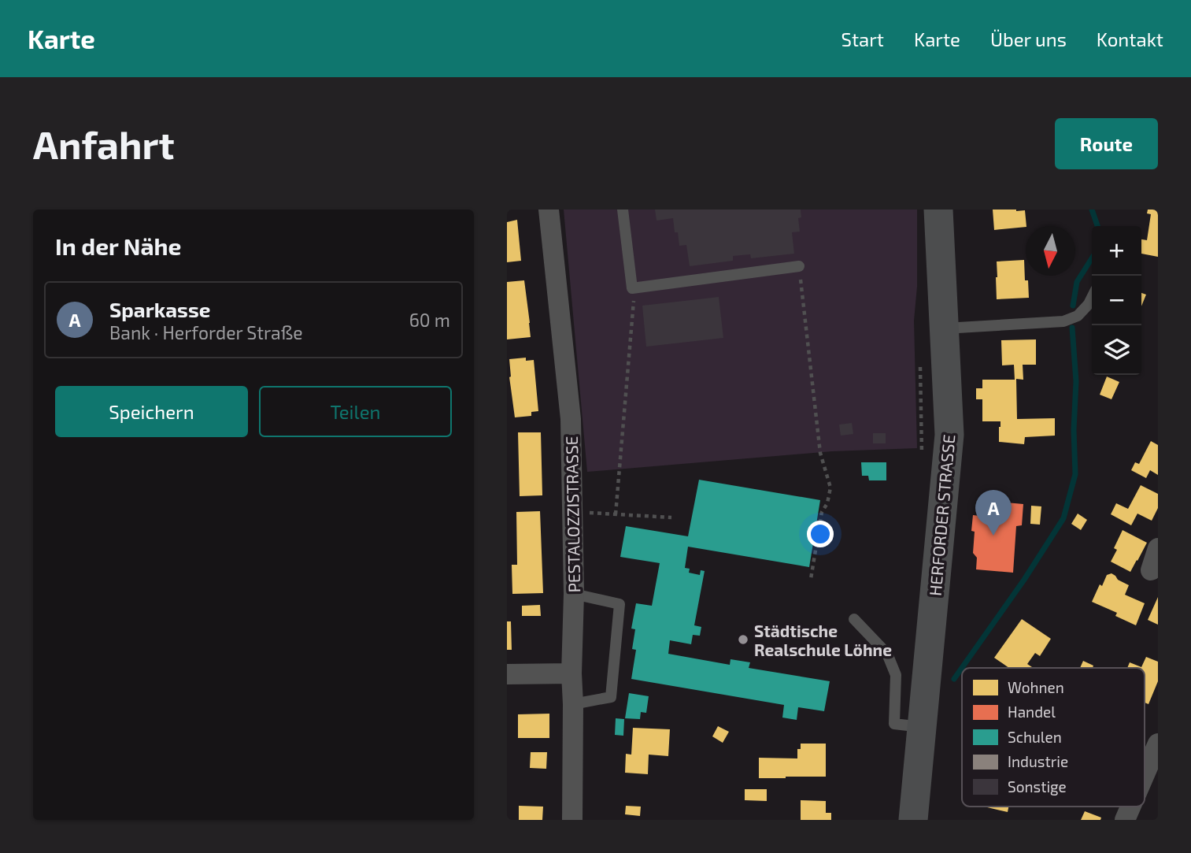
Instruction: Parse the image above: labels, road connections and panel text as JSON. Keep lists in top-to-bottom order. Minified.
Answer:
{"streets":{"main road":["HERFORDER STRASSE"],"street":["PESTALOZZISTRASSE"]},"places":["Städtische Realschule Löhne"],"legend":["Wohnen","Handel","Schulen","Industrie","Sonstige"],"north":"bottom","page":{"header":"Karte","nav":["Start","Karte","Über uns","Kontakt"],"buttons":["Route",["Speichern","Teilen"]],"title":"Anfahrt","heading":"In der Nähe","map_buttons":["+","−"],"list":[{"mark":"A","name":"Sparkasse","note":"Bank · Herforder Straße","value":"60 m"}],"pins":"A"}}
